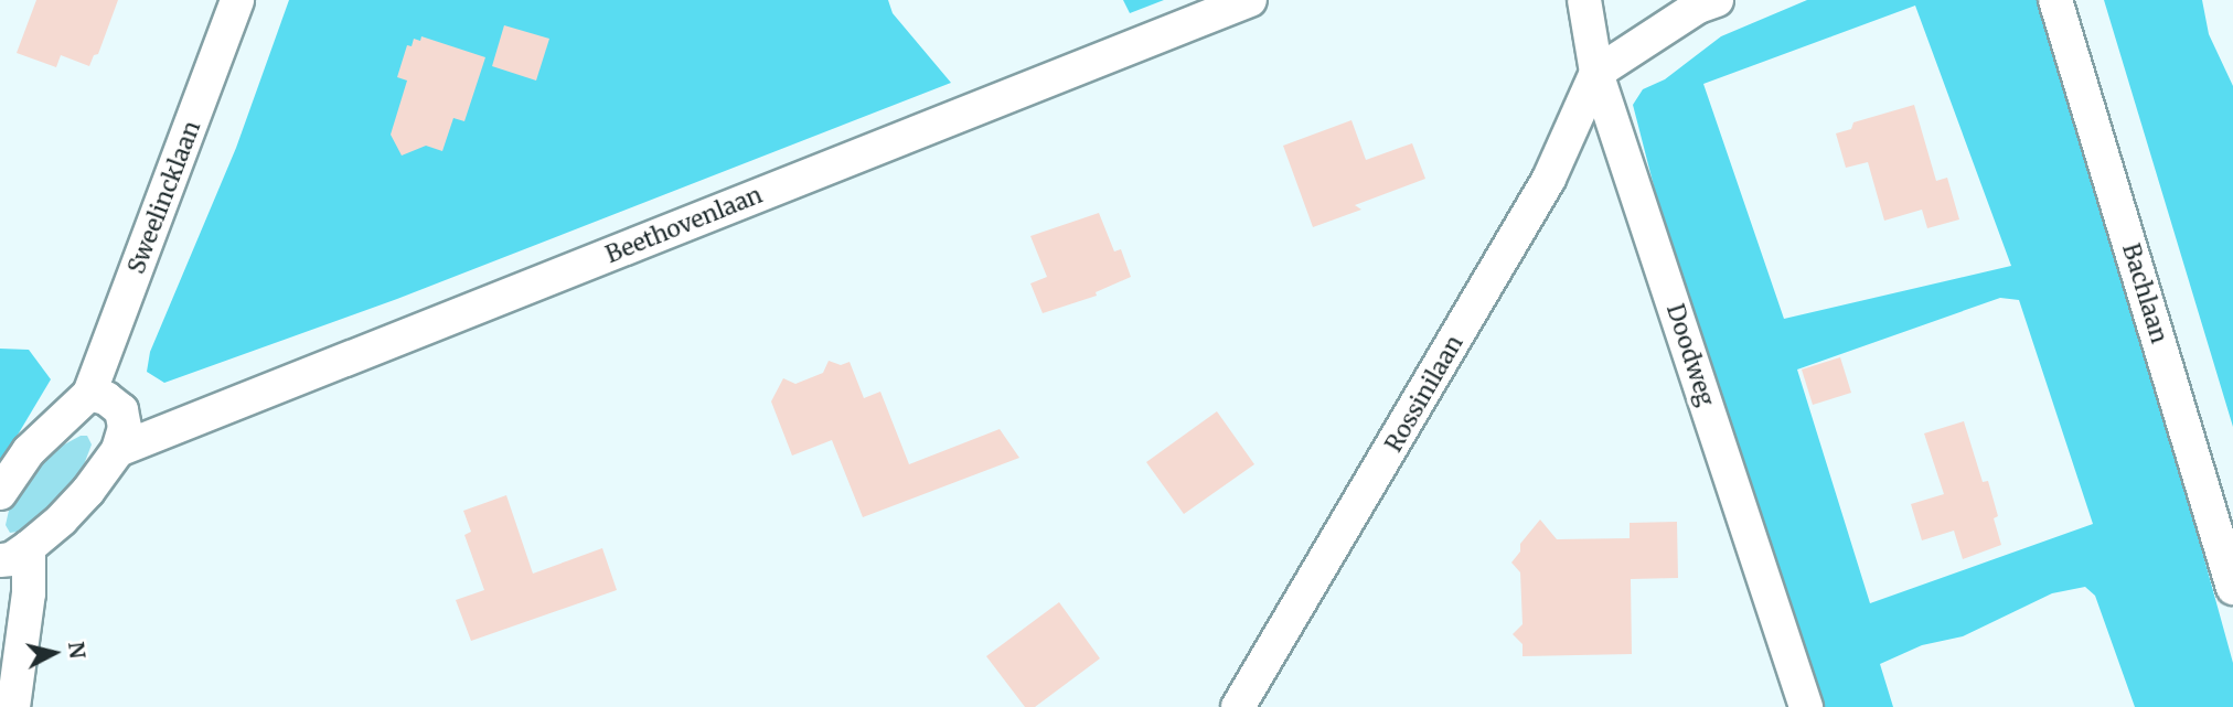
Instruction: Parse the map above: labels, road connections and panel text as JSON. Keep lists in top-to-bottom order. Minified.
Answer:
{"streets":{"street":["Sweelincklaan","Beethovenlaan","Bachlaan","Doodweg","Rossinilaan"]},"crossings":[["Doodweg","Rossinilaan"]],"north":"right"}
